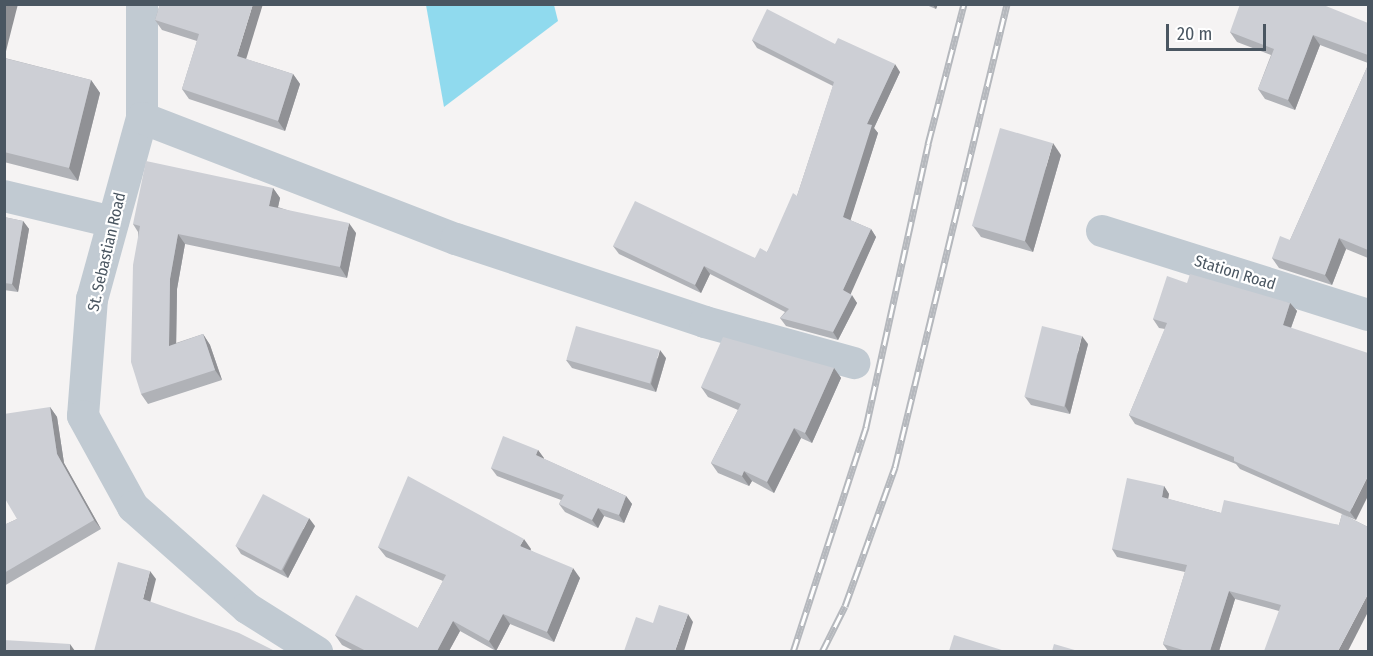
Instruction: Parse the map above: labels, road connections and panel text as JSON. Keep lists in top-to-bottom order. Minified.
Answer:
{"streets":{"street":["St. Sebastian Road","Station Road"]},"scale_bar":"20 m"}
